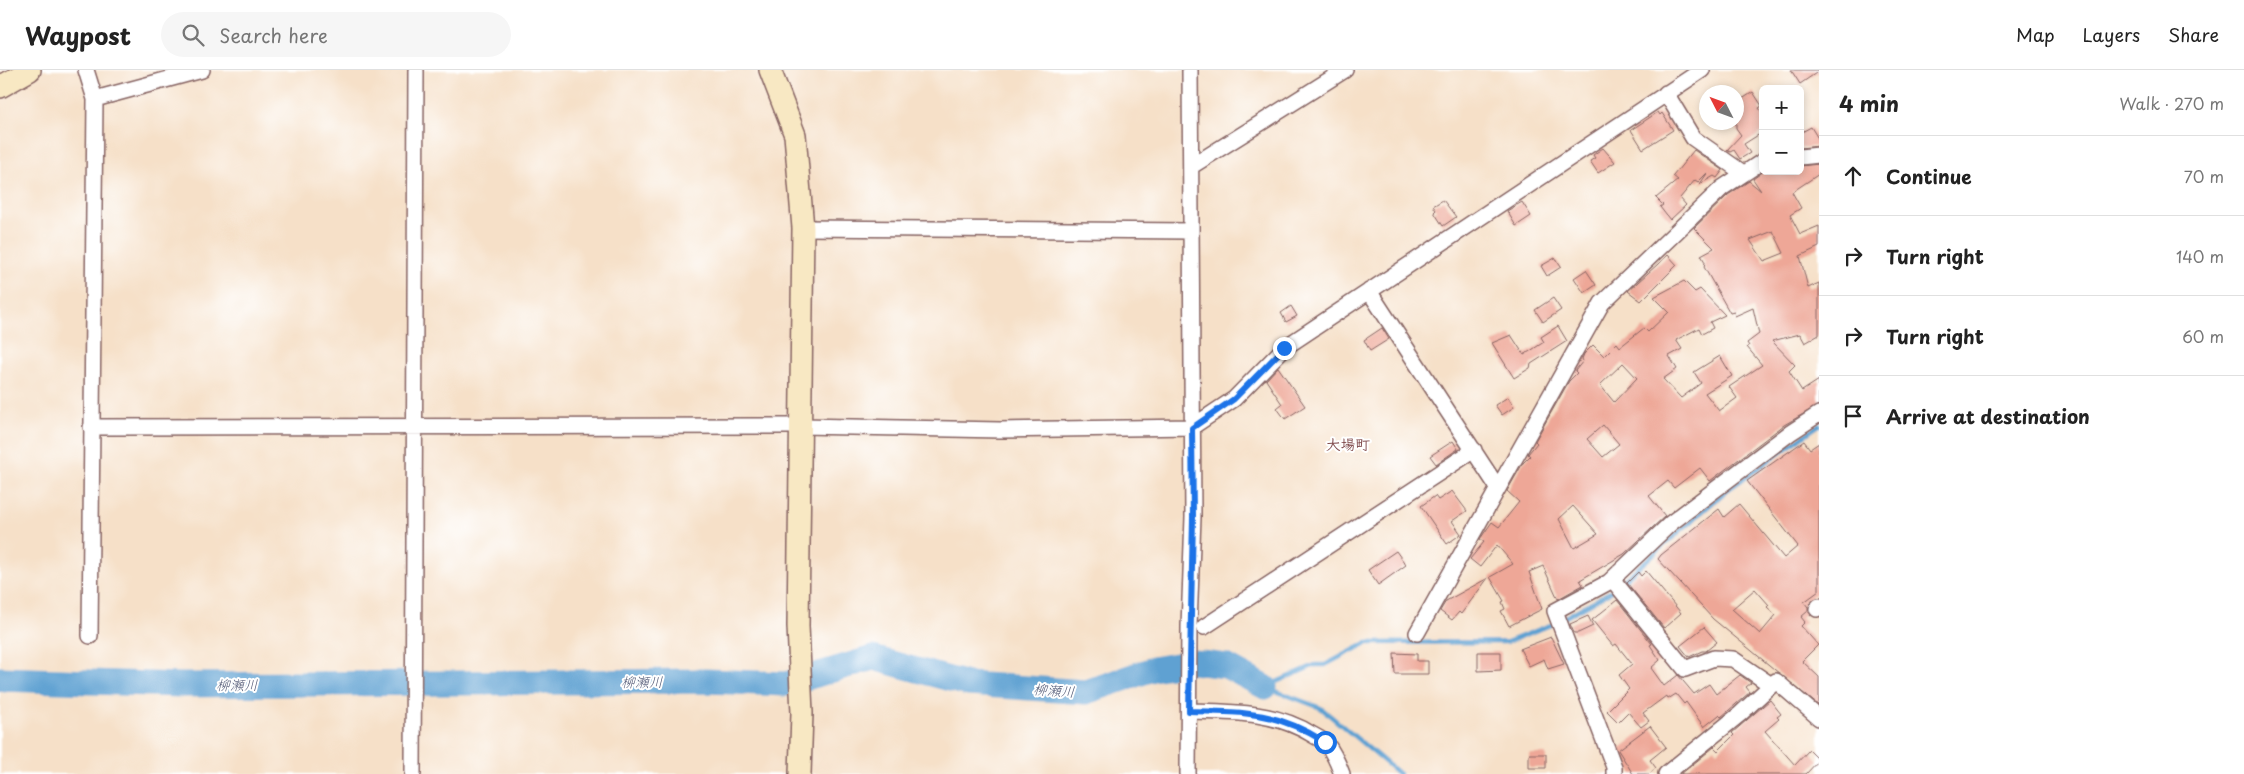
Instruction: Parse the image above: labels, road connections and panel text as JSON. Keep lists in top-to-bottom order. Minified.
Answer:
{"districts":["大場町"],"water":["柳瀬川"],"north":"top left","page":{"header":"Waypost","search":"Search here","nav":["Map","Layers","Share"],"heading":["4 min","Walk · 270 m"],"map_buttons":["+","−"],"list":[["Continue","70 m"],["Turn right","140 m"],["Turn right","60 m"],"Arrive at destination"]}}
